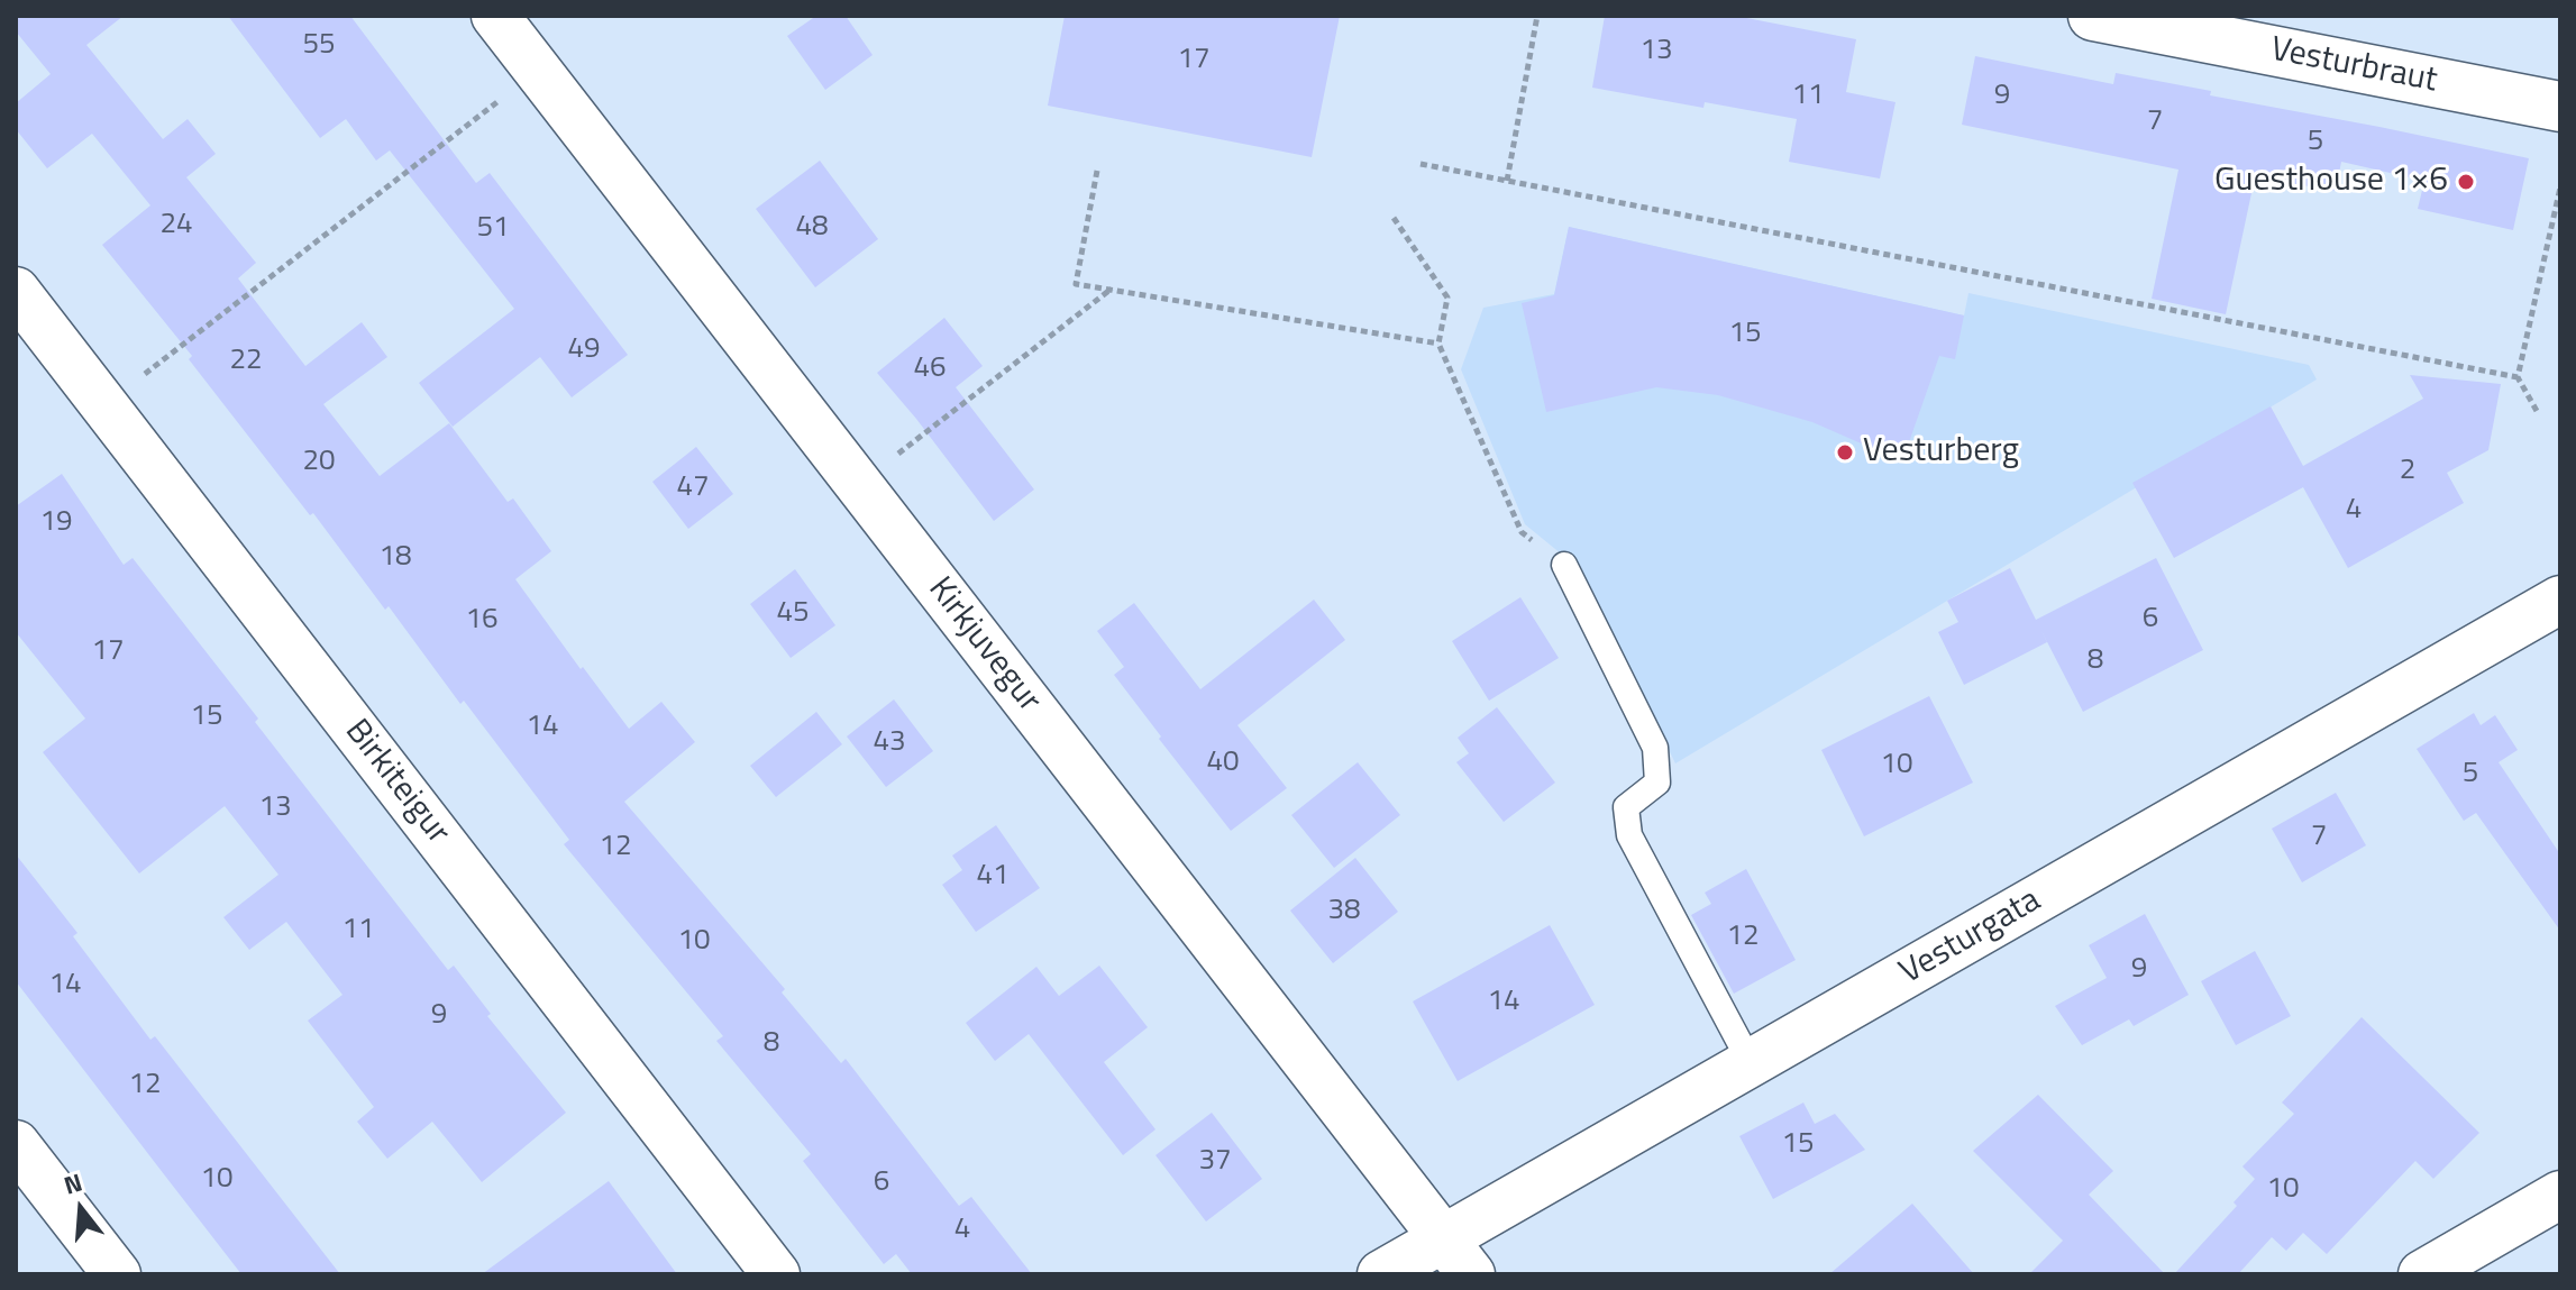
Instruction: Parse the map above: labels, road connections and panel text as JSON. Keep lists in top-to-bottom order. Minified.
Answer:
{"streets":{"street":["Vesturbraut","Kirkjuvegur","Birkiteigur","Vesturgata"]},"crossings":[["Kirkjuvegur","Vesturgata"]],"places":["Guesthouse 1×6","Vesturberg"],"house_numbers":["55","13","17","11","9","7","5","24","48","51","15","49","22","46","20","2","47","4","19","18","45","6","16","17","8","15","14","43","40","10","5","13","7","12","41","38","11","12","10","9","14","14","9","8","12","15","37","10","6","10","4"],"north":"top"}
